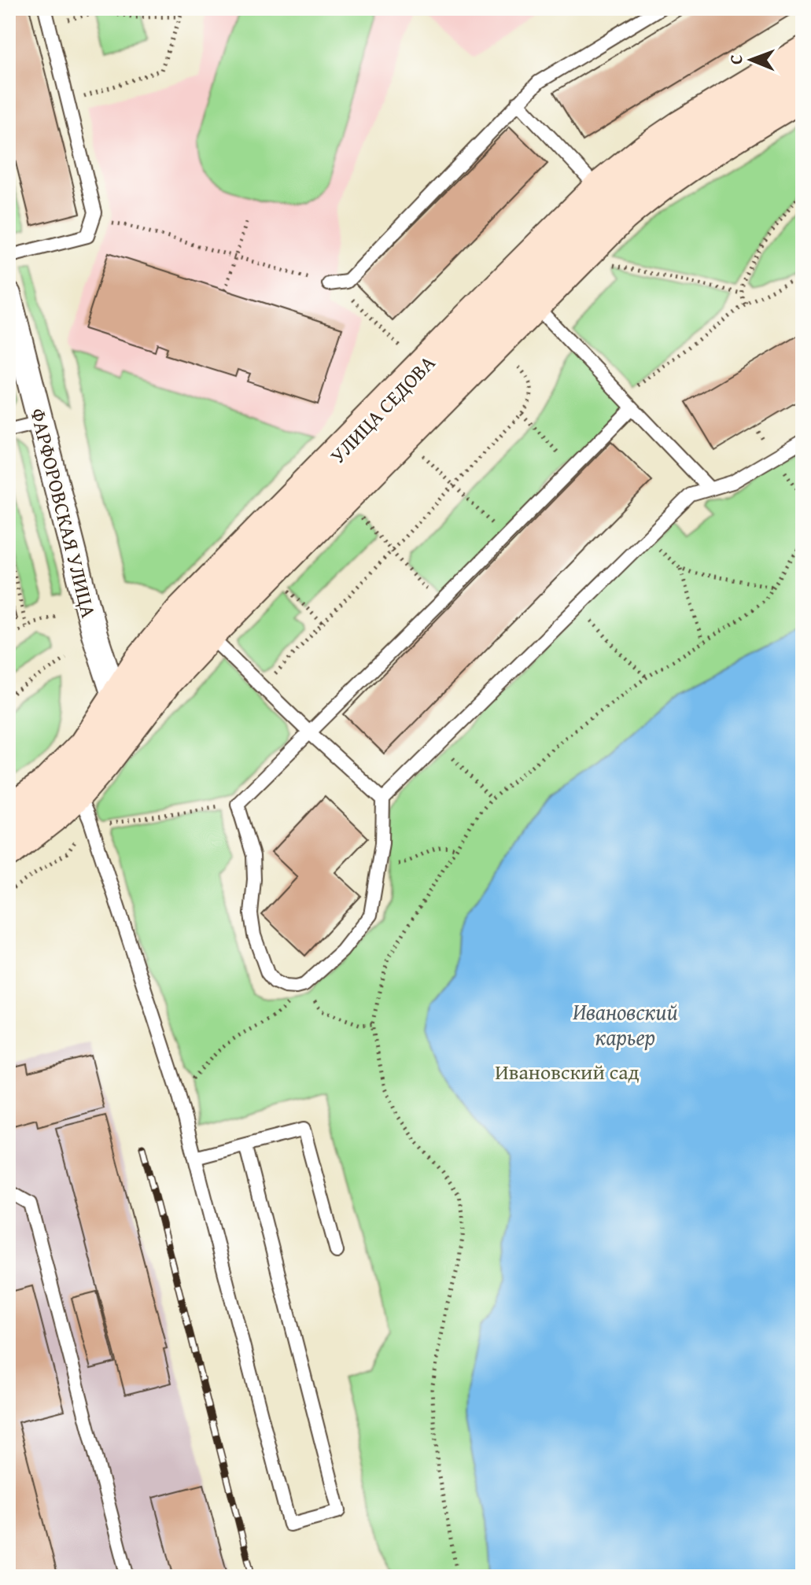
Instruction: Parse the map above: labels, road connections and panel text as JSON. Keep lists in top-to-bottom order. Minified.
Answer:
{"streets":{"main road":["УЛИЦА СЕДОВА"],"street":["ФАРФОРОВСКАЯ УЛИЦА"]},"crossings":[["УЛИЦА СЕДОВА","ФАРФОРОВСКАЯ УЛИЦА"]],"water":["Ивановский карьер"],"parks":["Ивановский сад"],"north":"left"}
